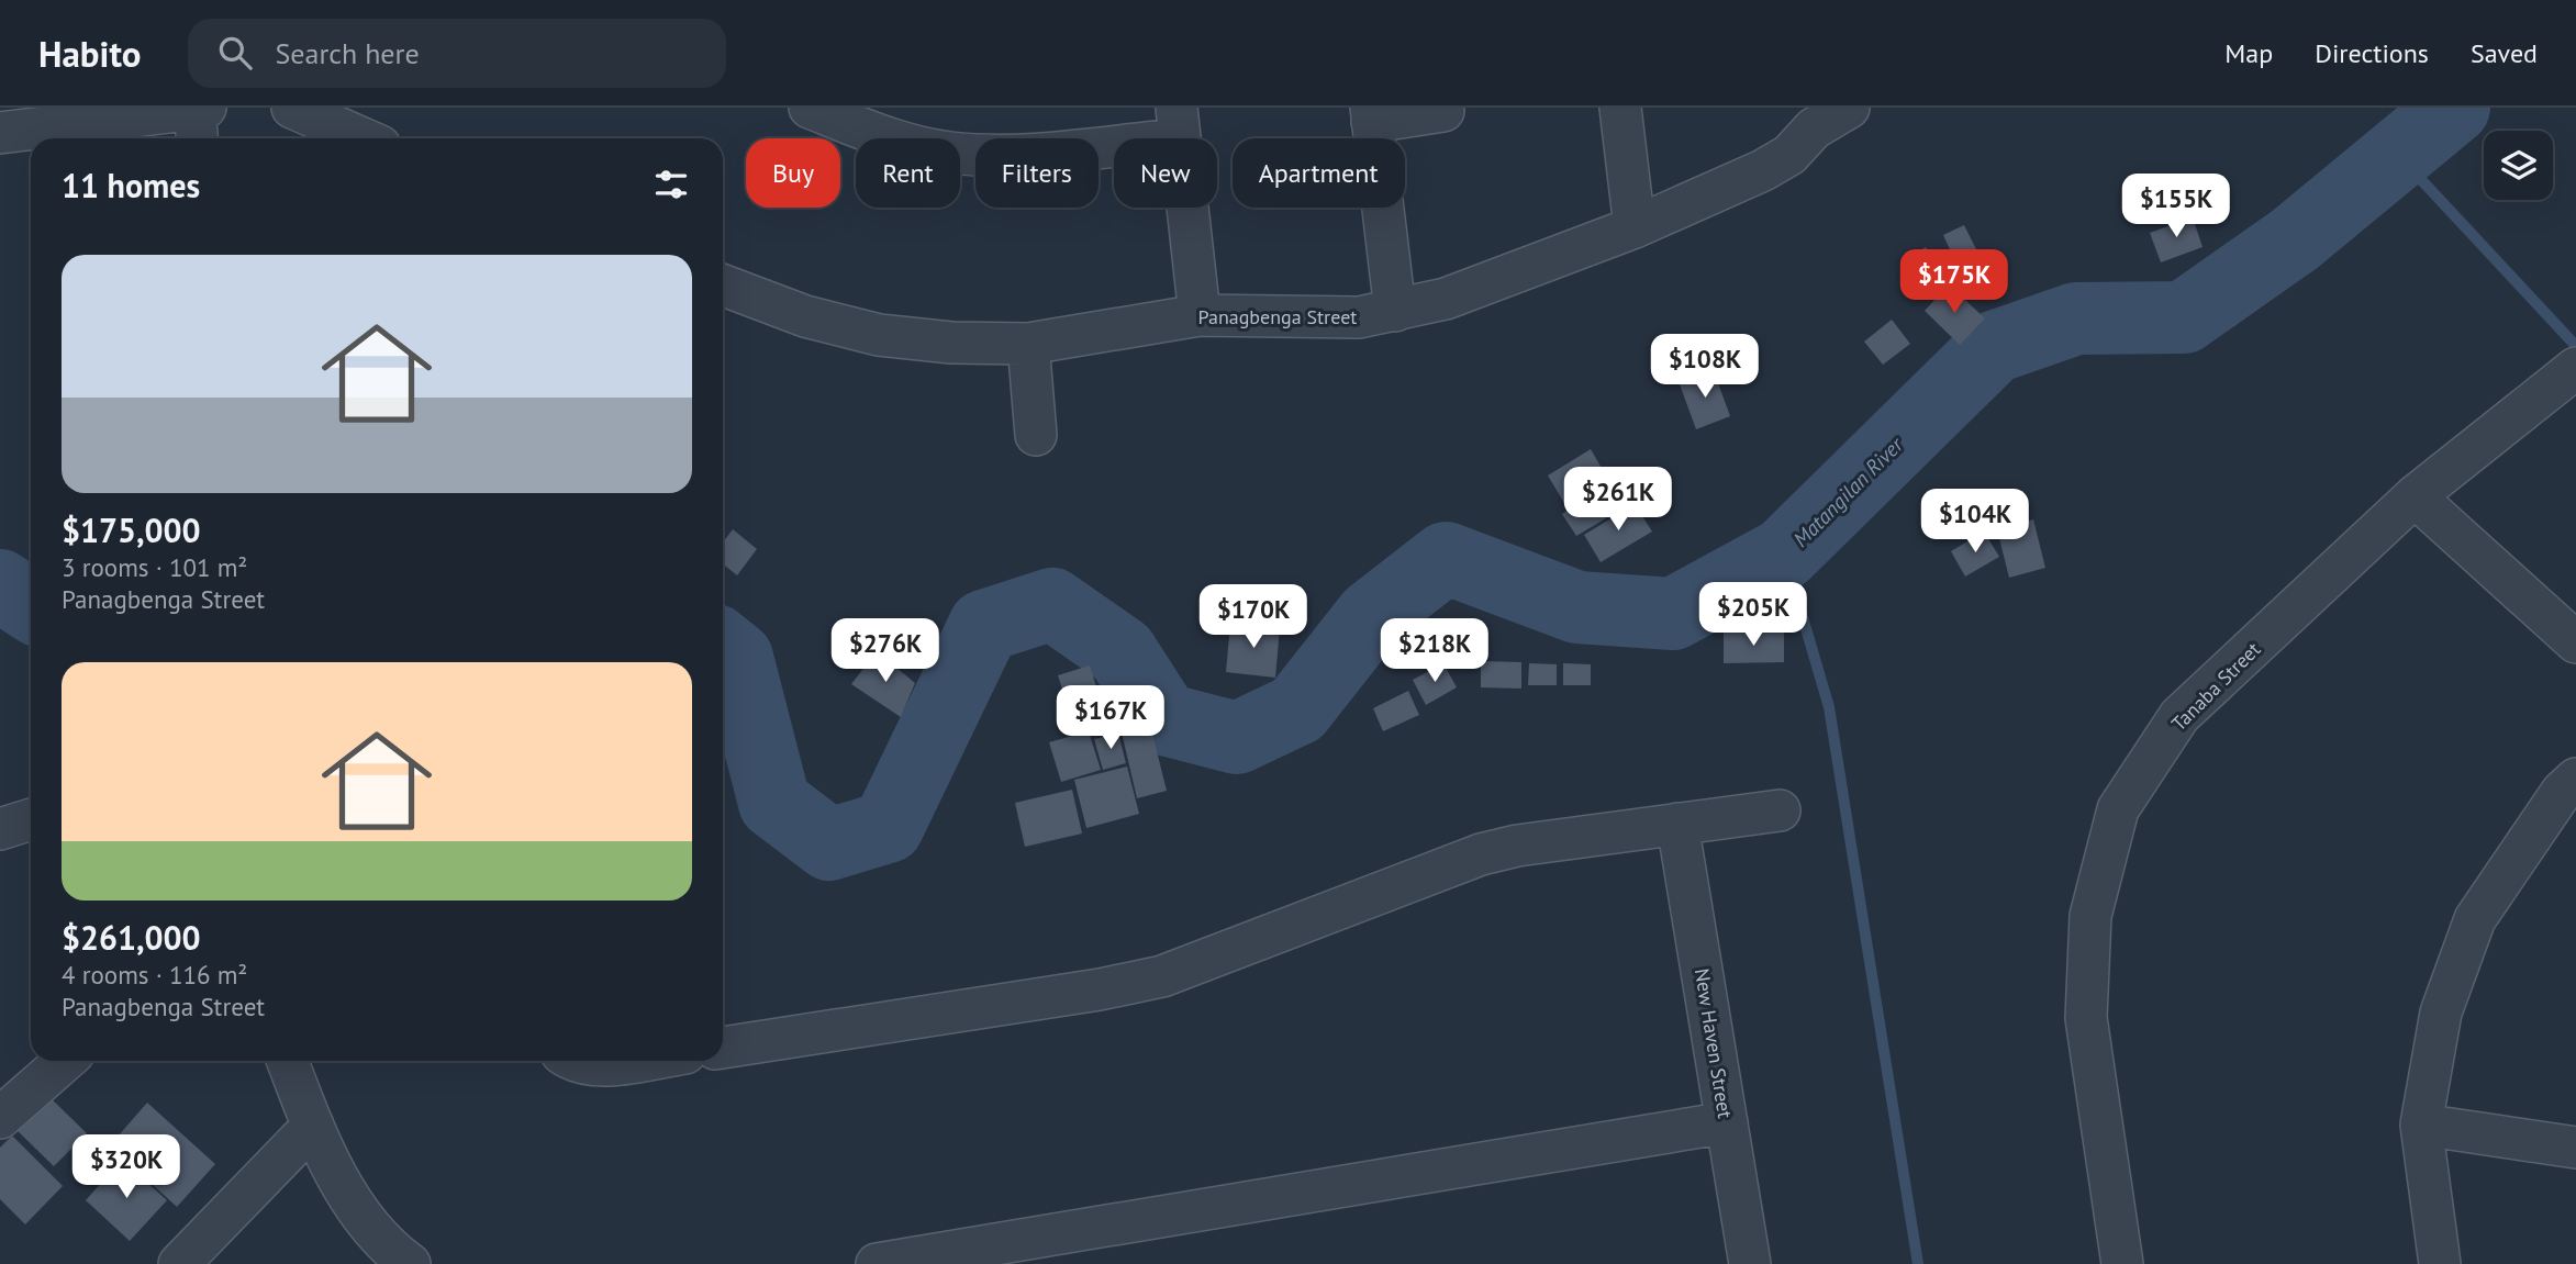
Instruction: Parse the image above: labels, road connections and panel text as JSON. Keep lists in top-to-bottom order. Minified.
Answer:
{"streets":{"street":["Panagbenga Street","Tanaba Street","New Haven Street"]},"water":["Matangilan River"],"page":{"header":"Habito","search":"Search here","nav":["Map","Directions","Saved"],"chip":["Buy","Rent","Filters","New","Apartment"],"heading":"11 homes","price":["$155K","$175K","$108K","$261K","$104K","$205K","$170K","$276K","$218K","$167K","$320K"],"list":[{"name":"$175,000","note":"3 rooms · 101 m² · Panagbenga Street"},{"name":"$261,000","note":"4 rooms · 116 m² · Panagbenga Street"}]}}
